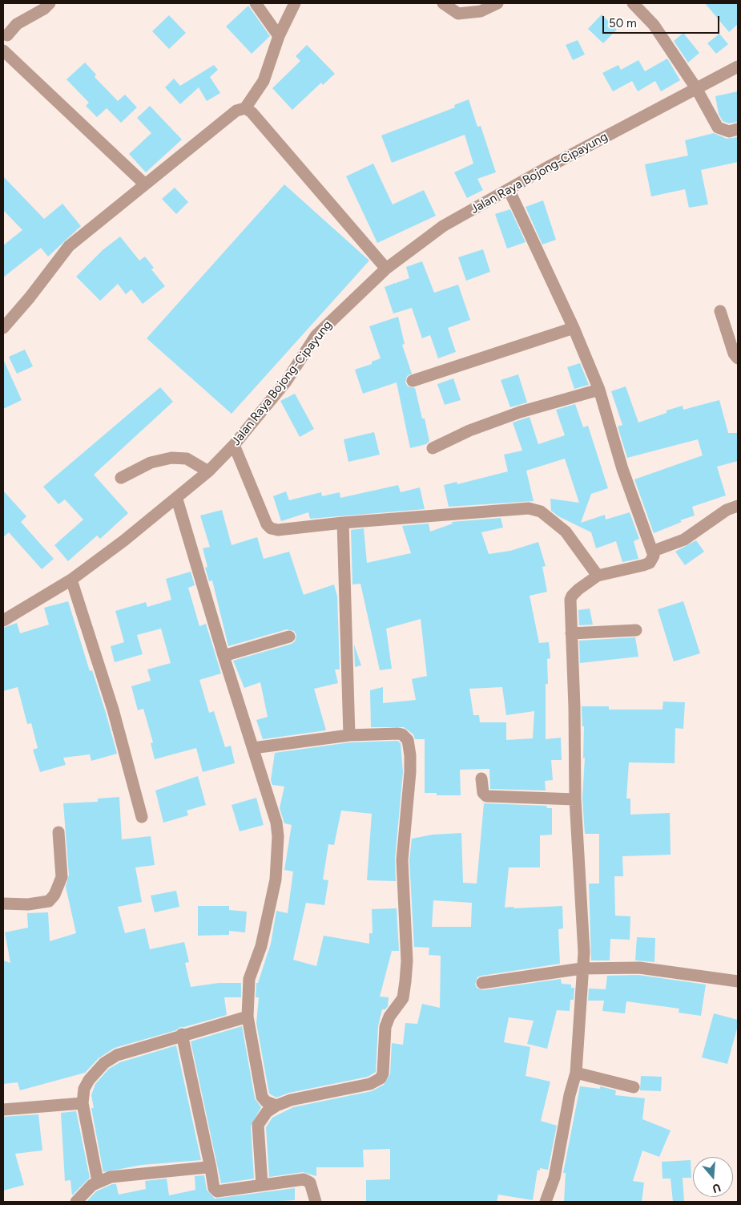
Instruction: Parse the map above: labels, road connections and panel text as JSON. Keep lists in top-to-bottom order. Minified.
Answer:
{"streets":{"street":["Jalan Raya Bojong-Cipayung"]},"scale_bar":"50 m","north":"bottom"}
